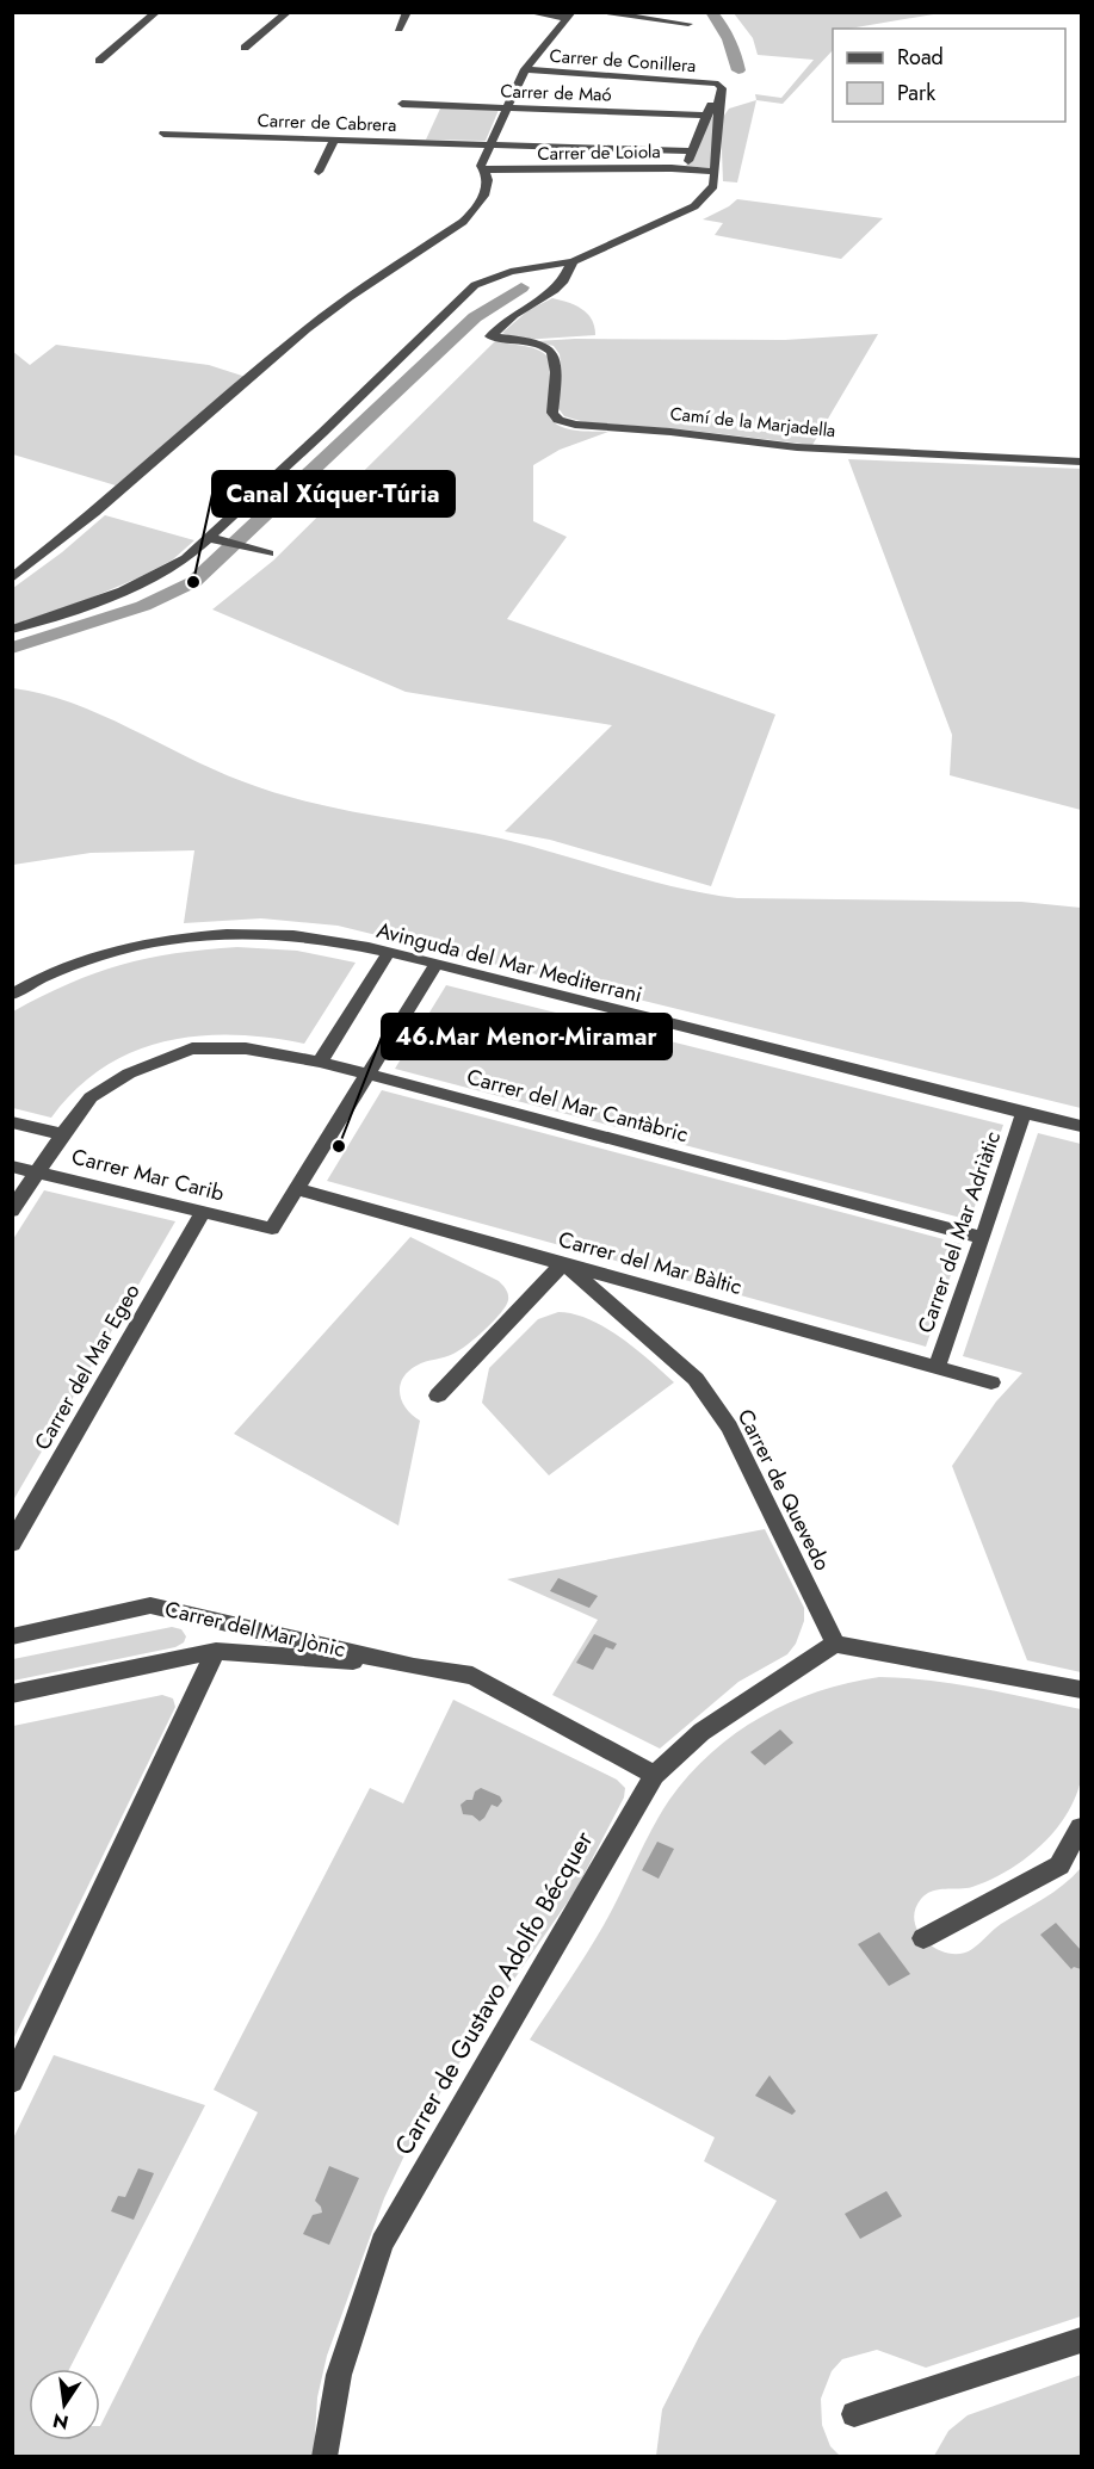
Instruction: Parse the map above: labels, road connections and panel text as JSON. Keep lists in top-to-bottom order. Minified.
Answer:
{"streets":{"street":["Carrer de Conillera","Carrer de Maó","Carrer de Cabrera","Carrer de Loiola","Camí de la Marjadella","Avinguda del Mar Mediterrani","Carrer del Mar Cantàbric","Carrer Mar Carib","Carrer del Mar Adriàtic","Carrer del Mar Bàltic","Carrer del Mar Egeo","Carrer de Quevedo","Carrer del Mar Jònic","Carrer de Gustavo Adolfo Bécquer"]},"crossings":[["Avinguda del Mar Mediterrani","Carrer del Mar Adriàtic"],["Carrer del Mar Cantàbric","Carrer Mar Carib"],["Carrer del Mar Cantàbric","Carrer del Mar Adriàtic"],["Carrer Mar Carib","Carrer del Mar Bàltic"],["Carrer Mar Carib","Carrer del Mar Egeo"],["Carrer del Mar Adriàtic","Carrer del Mar Bàltic"],["Carrer del Mar Bàltic","Carrer de Quevedo"],["Carrer de Quevedo","Carrer de Gustavo Adolfo Bécquer"],["Carrer del Mar Jònic","Carrer de Gustavo Adolfo Bécquer"]],"places":["Canal Xúquer-Túria","46.Mar Menor-Miramar"],"legend":["Road","Park"],"north":"bottom"}
